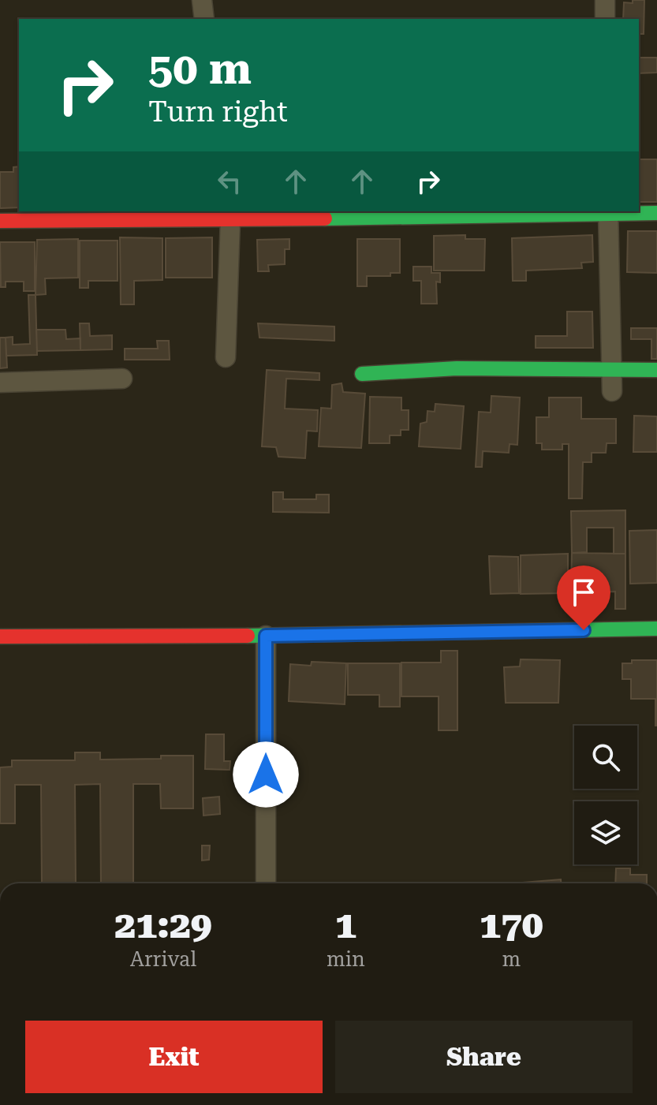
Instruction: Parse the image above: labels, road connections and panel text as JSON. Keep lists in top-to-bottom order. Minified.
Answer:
{"page":{"turn":["50 m","Turn right"],"eta":["21:29","Arrival","1","min","170","m"],"buttons":["Exit","Share"]}}
